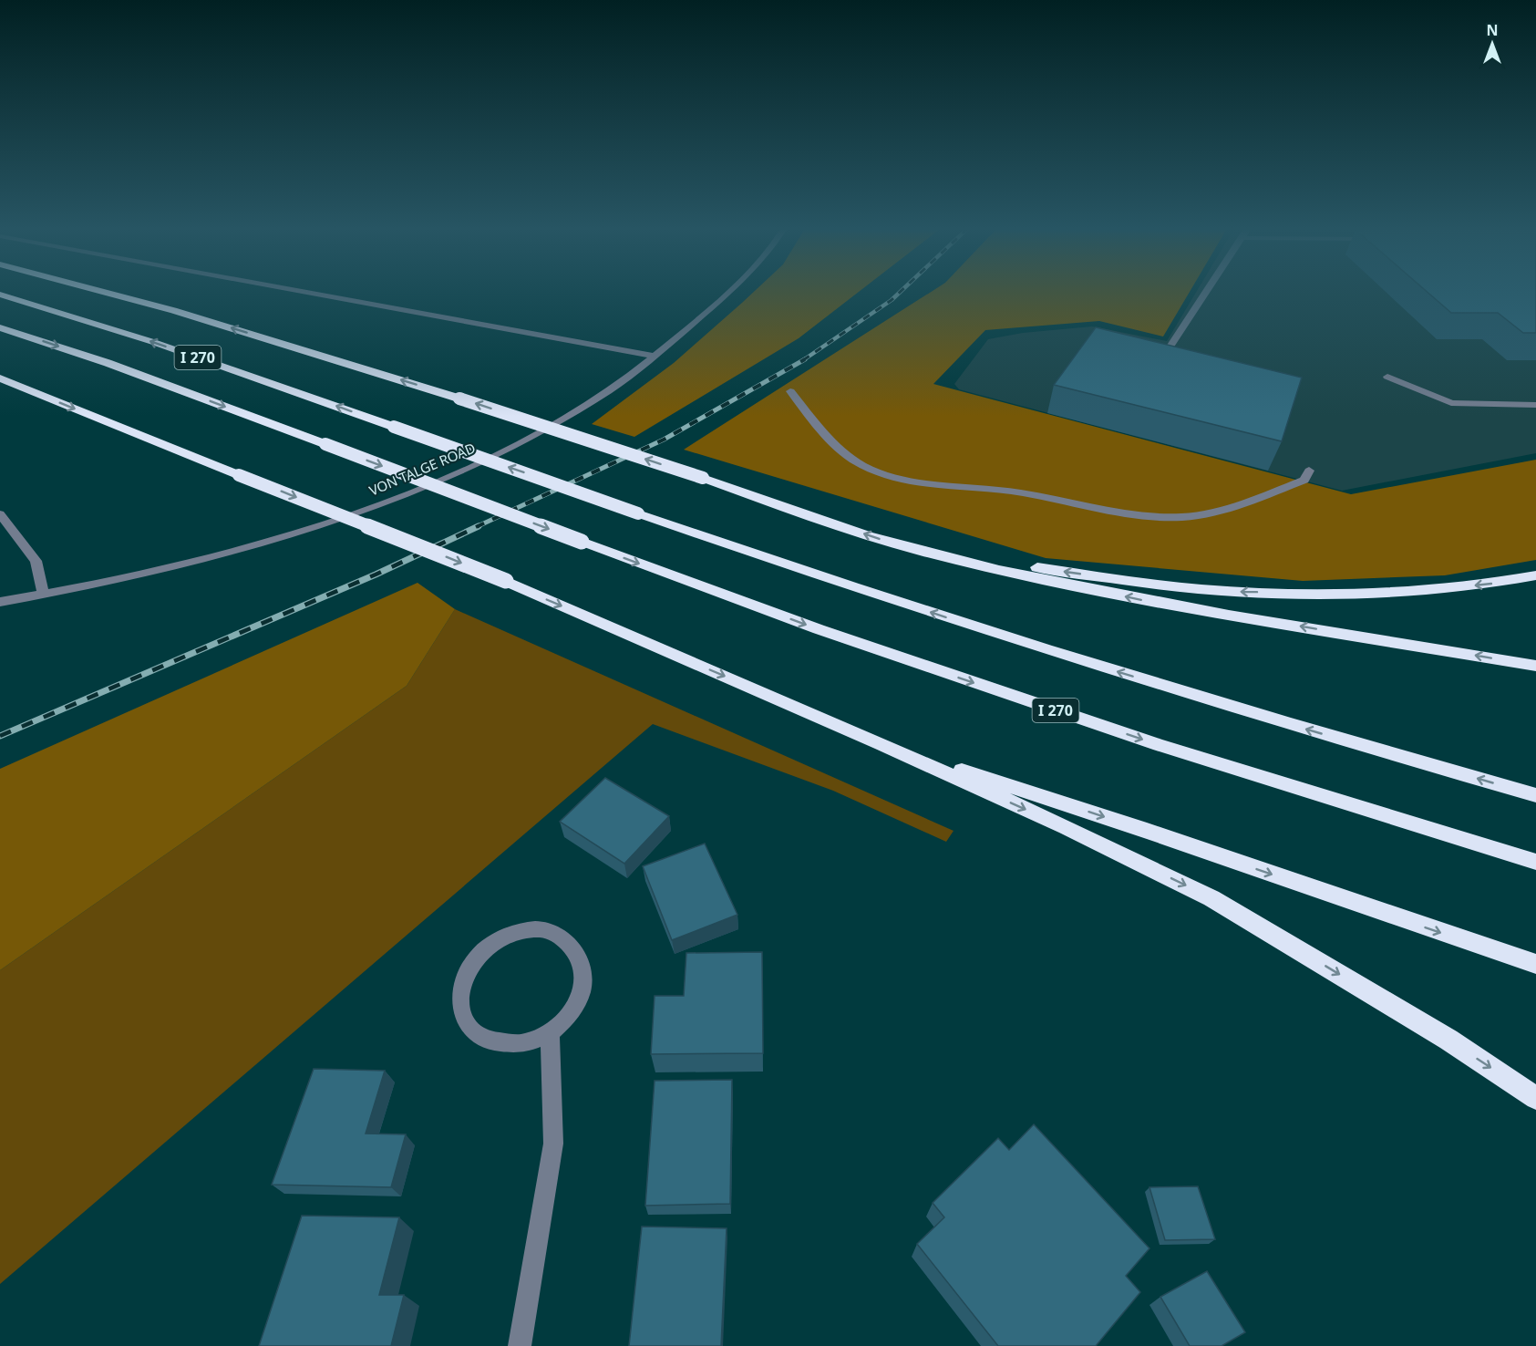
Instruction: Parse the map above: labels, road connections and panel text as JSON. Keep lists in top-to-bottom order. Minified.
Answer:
{"streets":{"highway":["I 270"],"street":["VON TALGE ROAD"]},"north":"top"}
